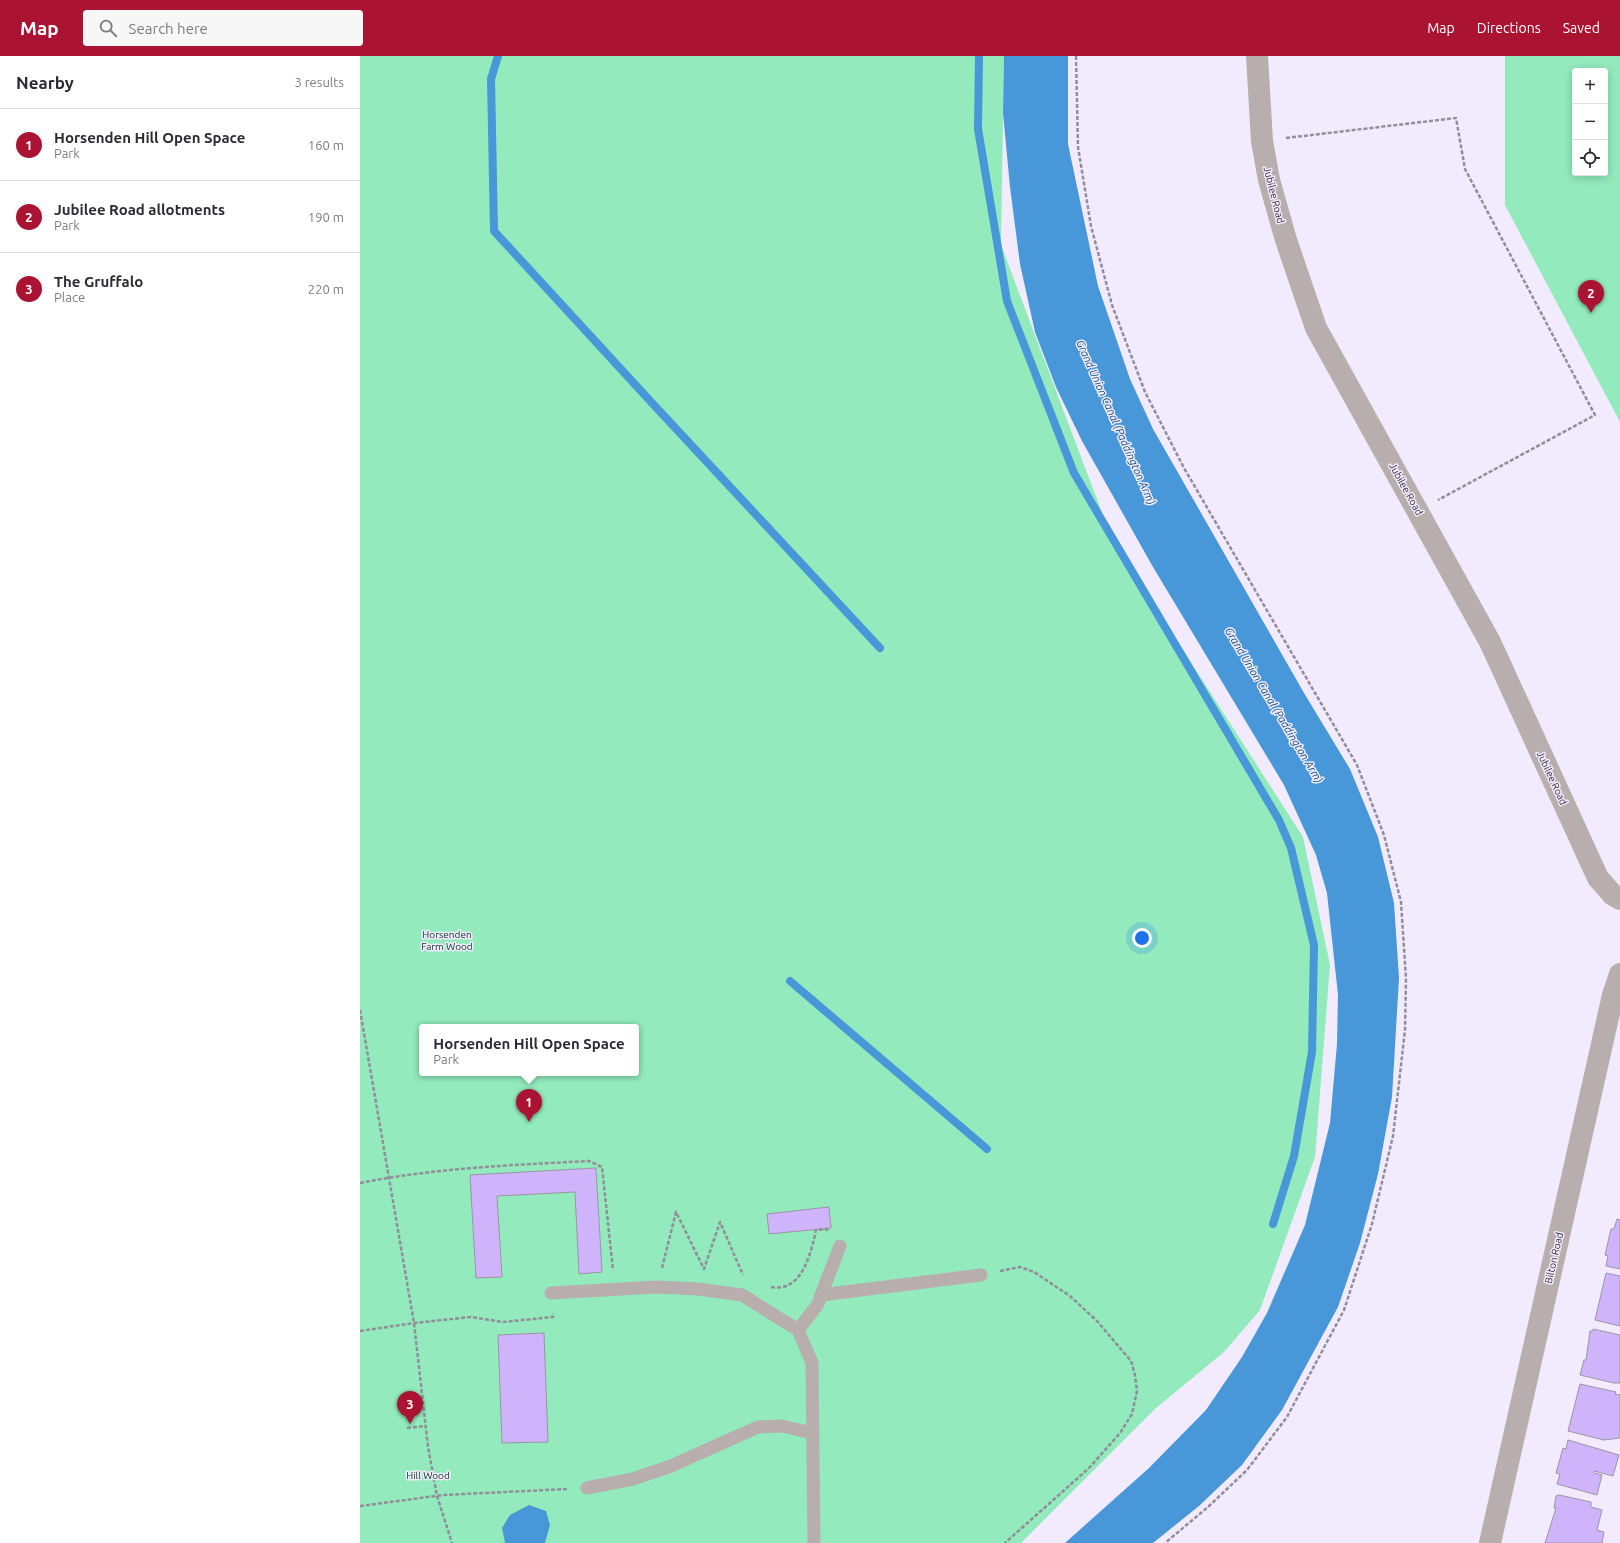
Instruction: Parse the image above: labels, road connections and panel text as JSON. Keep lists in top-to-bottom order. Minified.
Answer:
{"streets":{"street":["Jubilee Road","Bilton Road"]},"water":["Grand Union Canal (Paddington Arm)"],"parks":["Horsenden Farm Wood","Hill Wood"],"page":{"header":"Map","search":"Search here","nav":["Map","Directions","Saved"],"heading":["Nearby","3 results"],"map_buttons":["+","−"],"list":[{"mark":"1","name":"Horsenden Hill Open Space","note":"Park","value":"160 m"},{"mark":"2","name":"Jubilee Road allotments","note":"Park","value":"190 m"},{"mark":"3","name":"The Gruffalo","note":"Place","value":"220 m"}],"pins":["2","1","3"],"popup":["Horsenden Hill Open Space","Park"]}}
